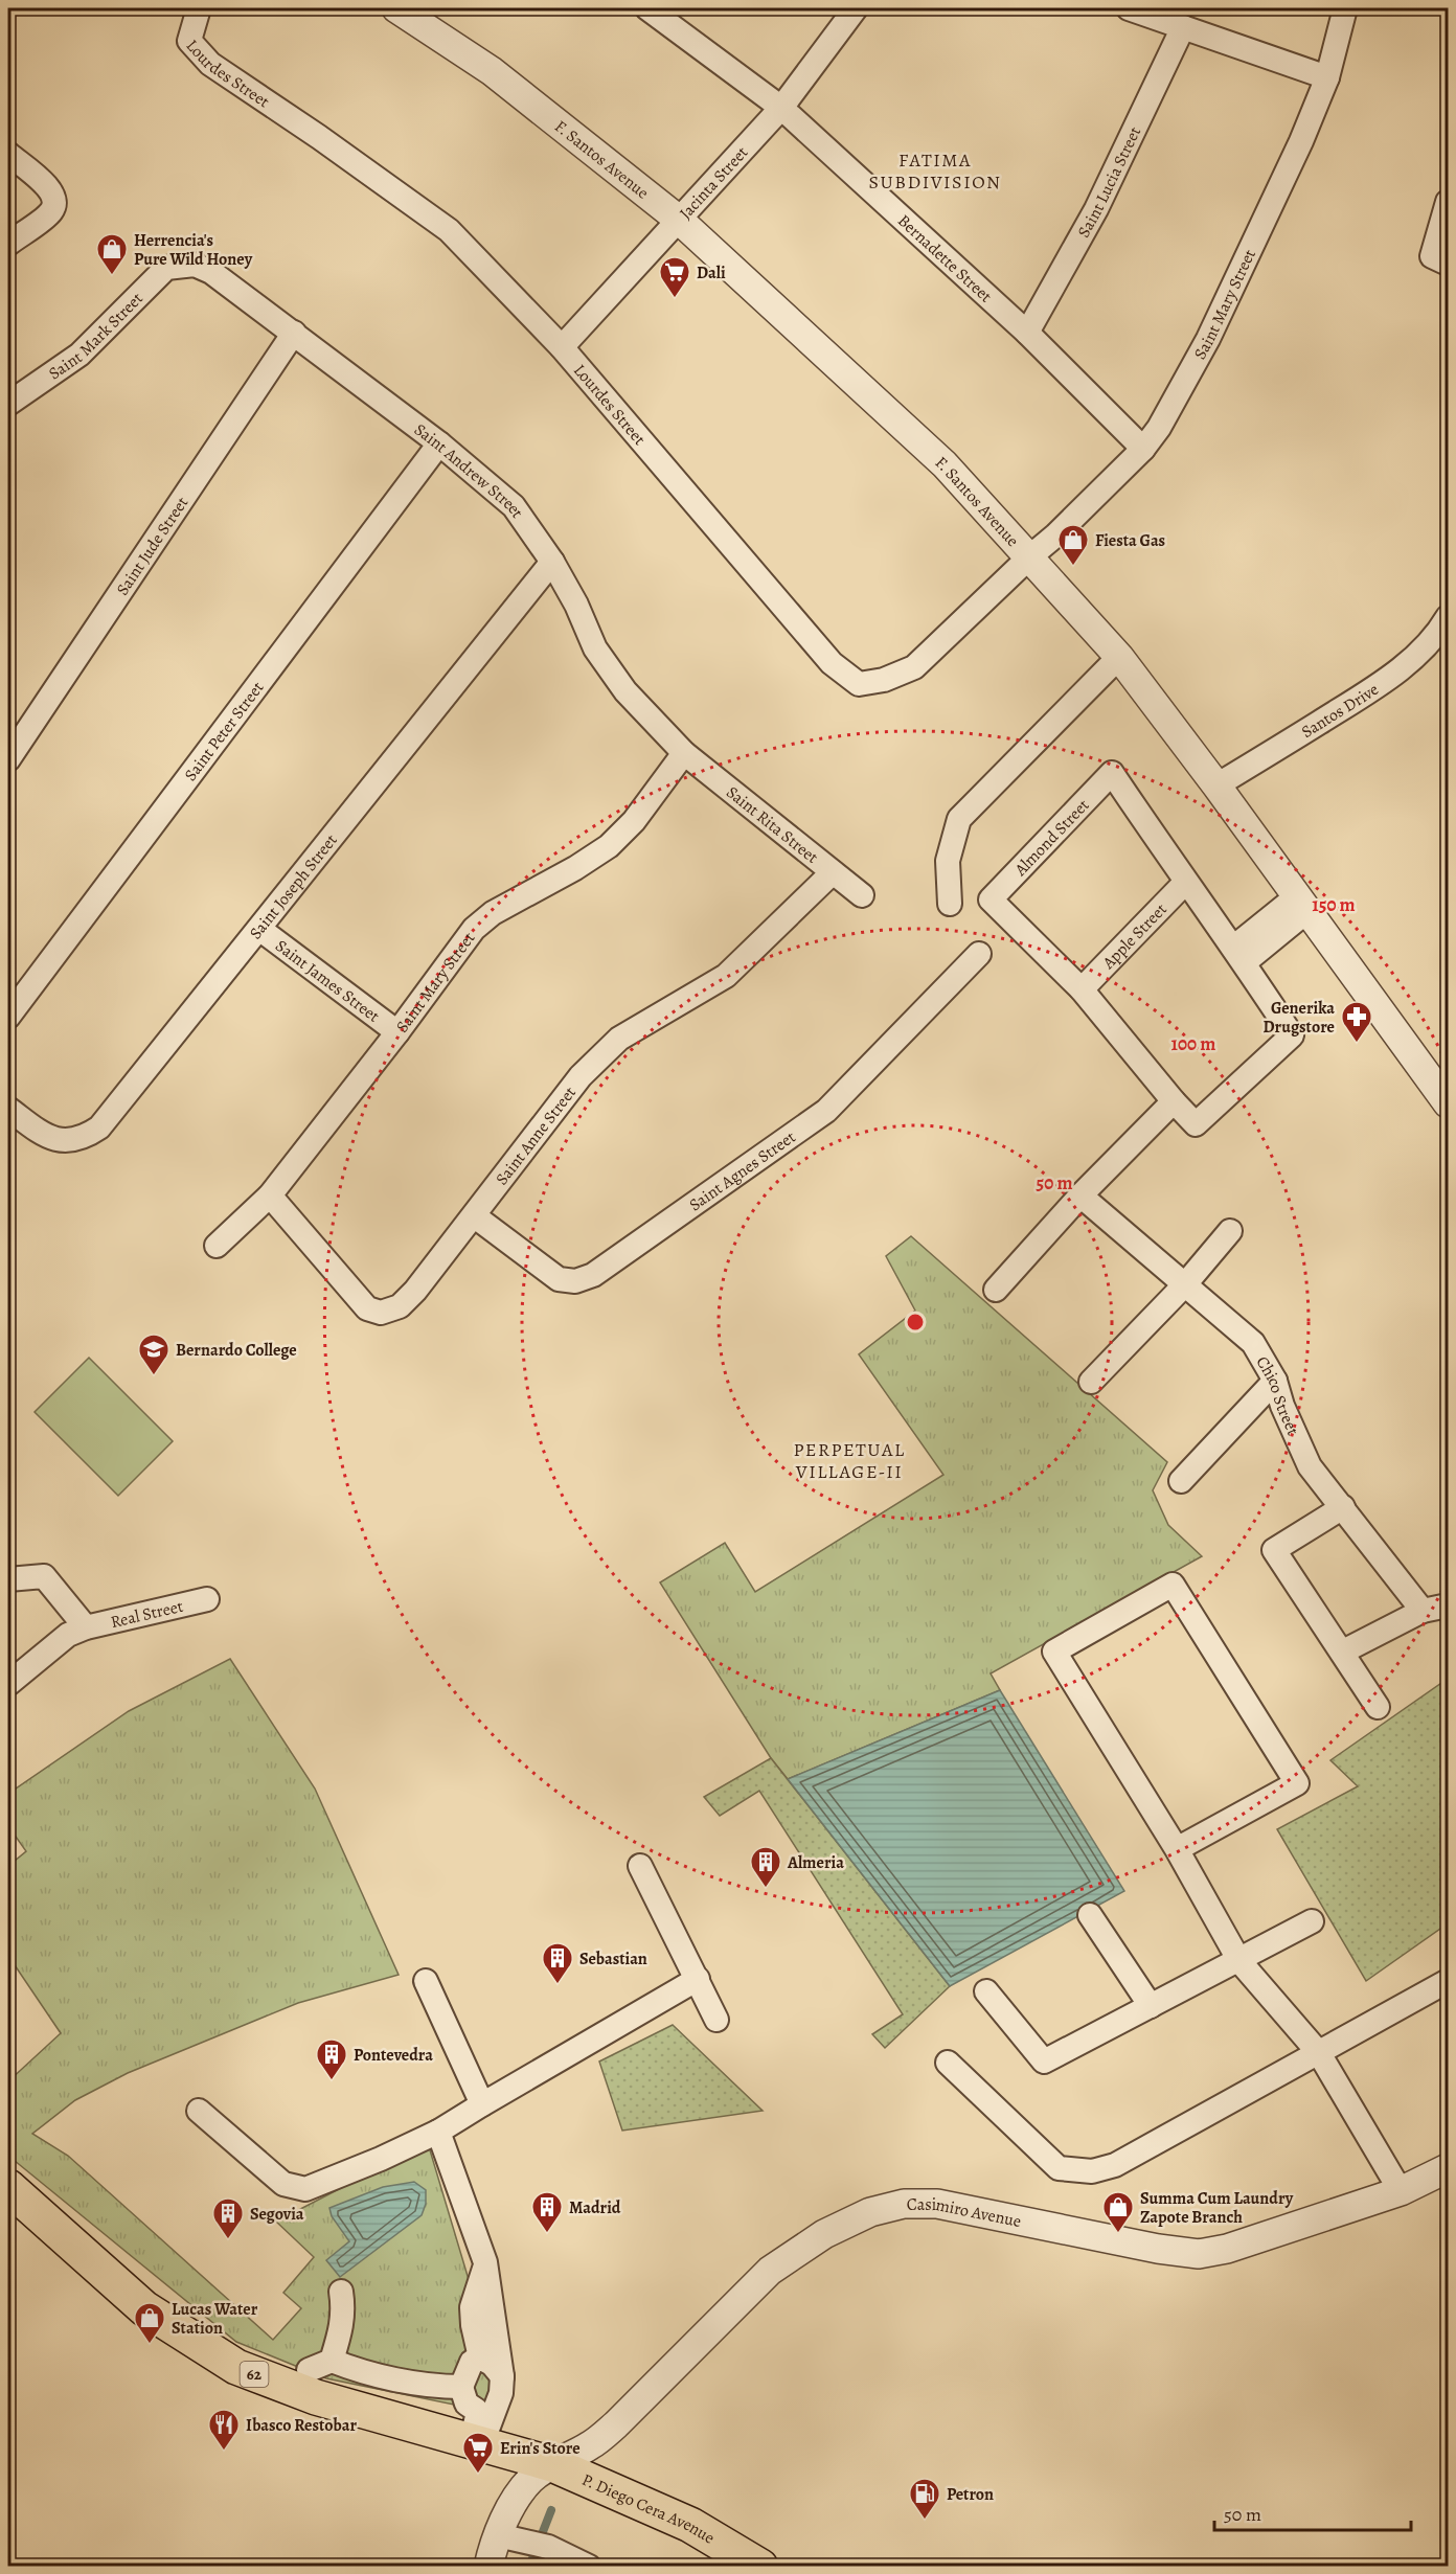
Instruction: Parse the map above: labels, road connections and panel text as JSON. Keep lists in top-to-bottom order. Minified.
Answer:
{"streets":{"main road":["62","P. Diego Cera Avenue"],"street":["Lourdes Street","F. Santos Avenue","Jacinta Street","Saint Lucia Street","Bernadette Street","Saint Mary Street","Saint Mark Street","Saint Andrew Street","Saint Jude Street","Santos Drive","Saint Peter Street","Saint Rita Street","Almond Street","Saint Joseph Street","Apple Street","Saint James Street","Saint Anne Street","Saint Agnes Street","Chico Street","Real Street","Casimiro Avenue"]},"crossings":[["Lourdes Street","F. Santos Avenue"],["Lourdes Street","Jacinta Street"],["Lourdes Street","Saint Mary Street"],["F. Santos Avenue","Jacinta Street"],["F. Santos Avenue","Saint Mary Street"],["F. Santos Avenue","Santos Drive"],["Jacinta Street","Bernadette Street"],["Saint Lucia Street","Bernadette Street"],["Bernadette Street","Saint Mary Street"],["Saint Mary Street","Saint Andrew Street"],["Saint Mary Street","Saint Rita Street"],["Saint Mary Street","Saint James Street"],["Saint Mary Street","Saint Anne Street"],["Saint Mark Street","Saint Andrew Street"],["Saint Andrew Street","Saint Jude Street"],["Saint Andrew Street","Saint Peter Street"],["Saint Andrew Street","Saint Rita Street"],["Saint Andrew Street","Saint Joseph Street"],["Saint Rita Street","Saint Anne Street"],["Almond Street","Apple Street"],["Saint Joseph Street","Saint James Street"],["Saint Anne Street","Saint Agnes Street"],["Casimiro Avenue","P. Diego Cera Avenue"]],"districts":["FATIMA SUBDIVISION","PERPETUAL VILLAGE-II"],"places":{"shop":["Herrencia's Pure Wild Honey","Fiesta Gas","Summa Cum Laundry Zapote Branch","Lucas Water Station"],"supermarket":["Dali","Erin's Store"],"pharmacy":["Generika Drugstore"],"school or university":["Bernardo College"],"building":["Almeria","Sebastian","Pontevedra","Madrid","Segovia"],"restaurant":["Ibasco Restobar"],"fuel station":["Petron"]},"scale_bar":"50 m","rings":["150 m","100 m","50 m"]}
